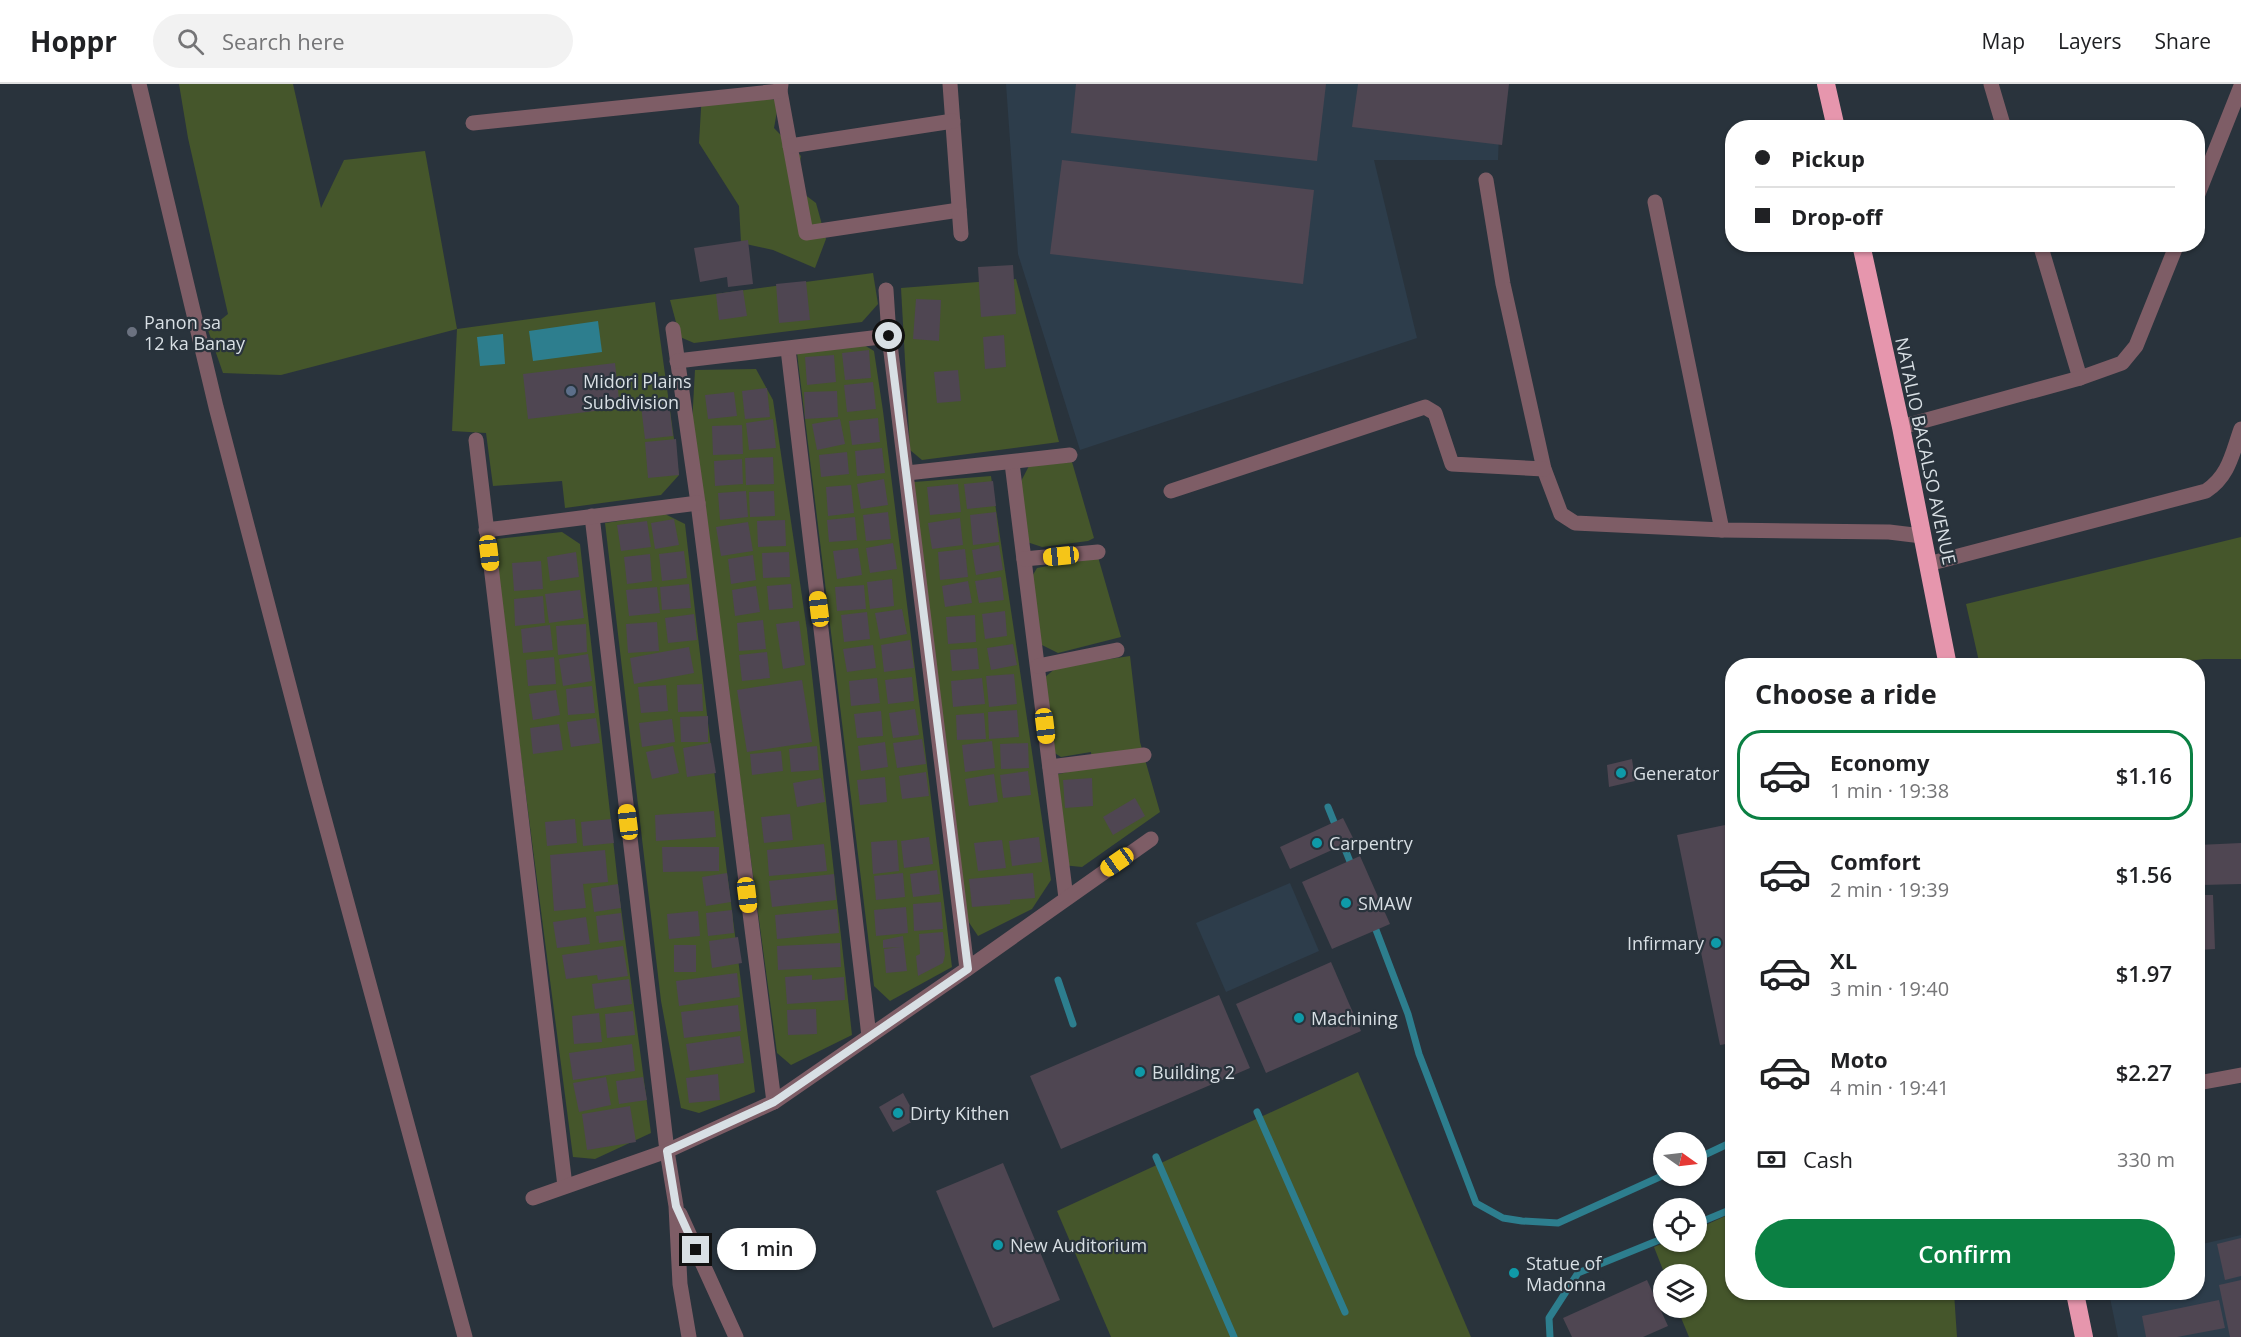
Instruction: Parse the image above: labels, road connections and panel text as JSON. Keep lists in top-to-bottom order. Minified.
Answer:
{"streets":{"highway":["NATALIO BACALSO AVENUE"]},"places":["Panon sa 12 ka Banay","Midori Plains Subdivision","Generator","Carpentry","SMAW","Infirmary","Machining","Building 2","Dirty Kithen","New Auditorium","Statue of Madonna"],"north":"right","page":{"header":"Hoppr","search":"Search here","nav":["Map","Layers","Share"],"banner":["Pickup","Drop-off"],"heading":"Choose a ride","list":[{"name":"Economy","note":"1 min · 19:38","value":"$1.16"},{"name":"Comfort","note":"2 min · 19:39","value":"$1.56"},{"name":"XL","note":"3 min · 19:40","value":"$1.97"},{"name":"Moto","note":"4 min · 19:41","value":"$2.27"}],"pay":["Cash","330 m"],"buttons":"Confirm","bubble":"1 min"}}
